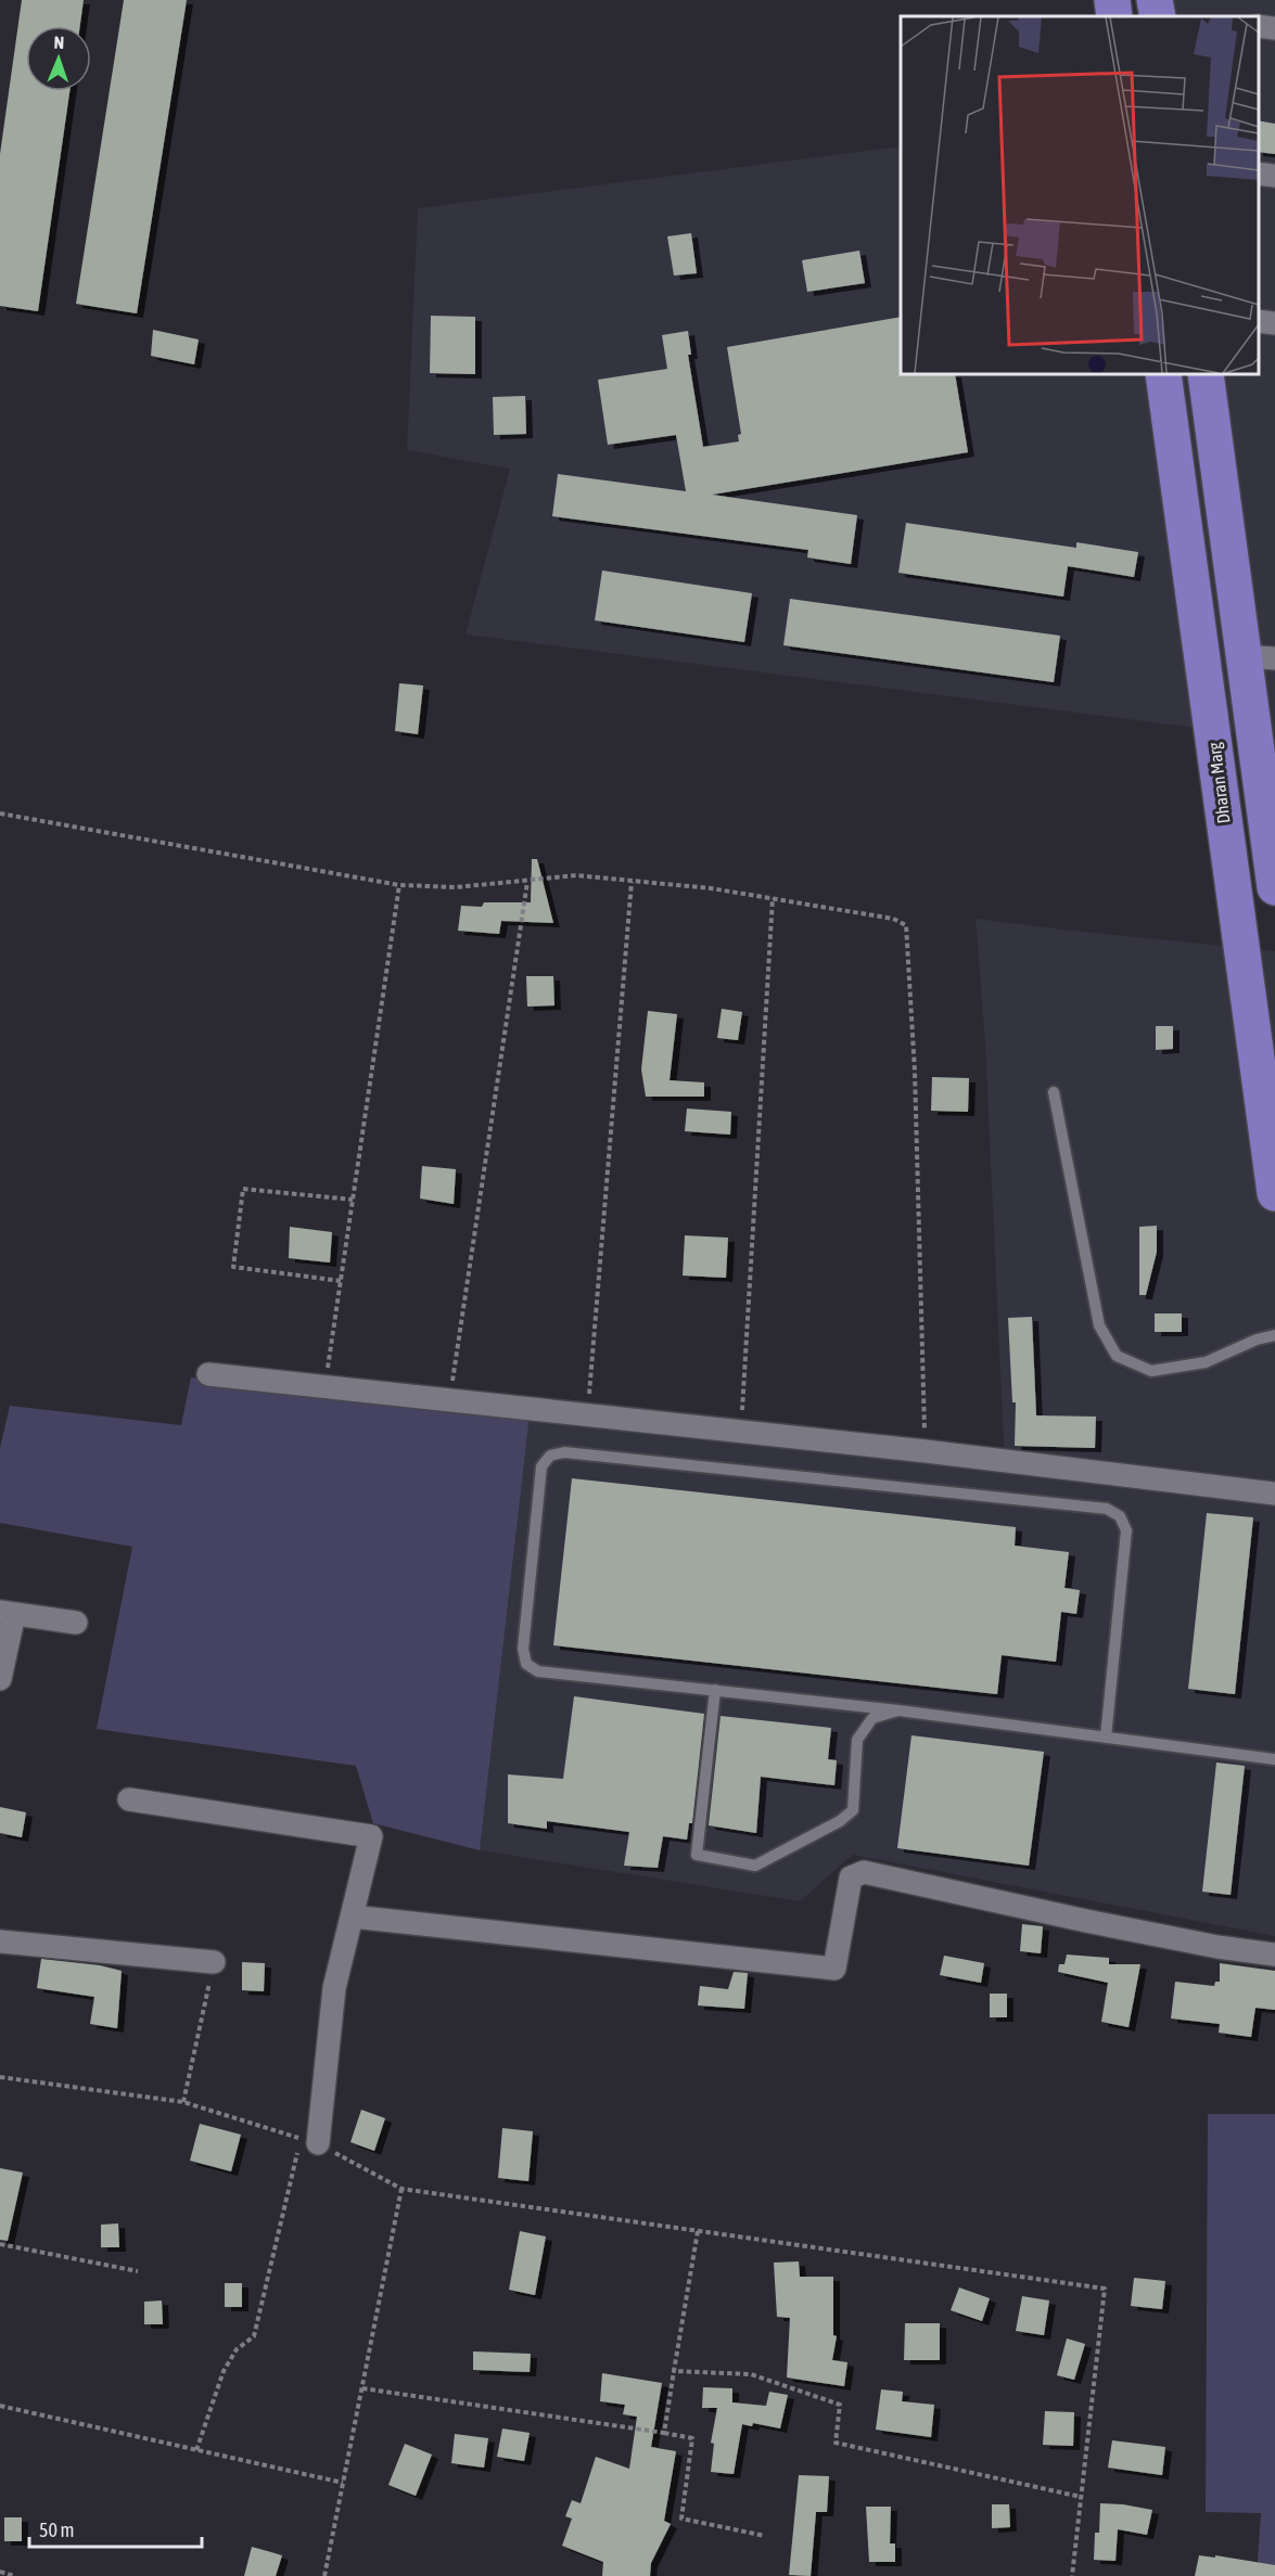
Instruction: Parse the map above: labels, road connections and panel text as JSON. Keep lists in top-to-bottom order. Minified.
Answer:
{"streets":{"main road":["Dharan Marg"]},"scale_bar":"50 m","north":"top"}
